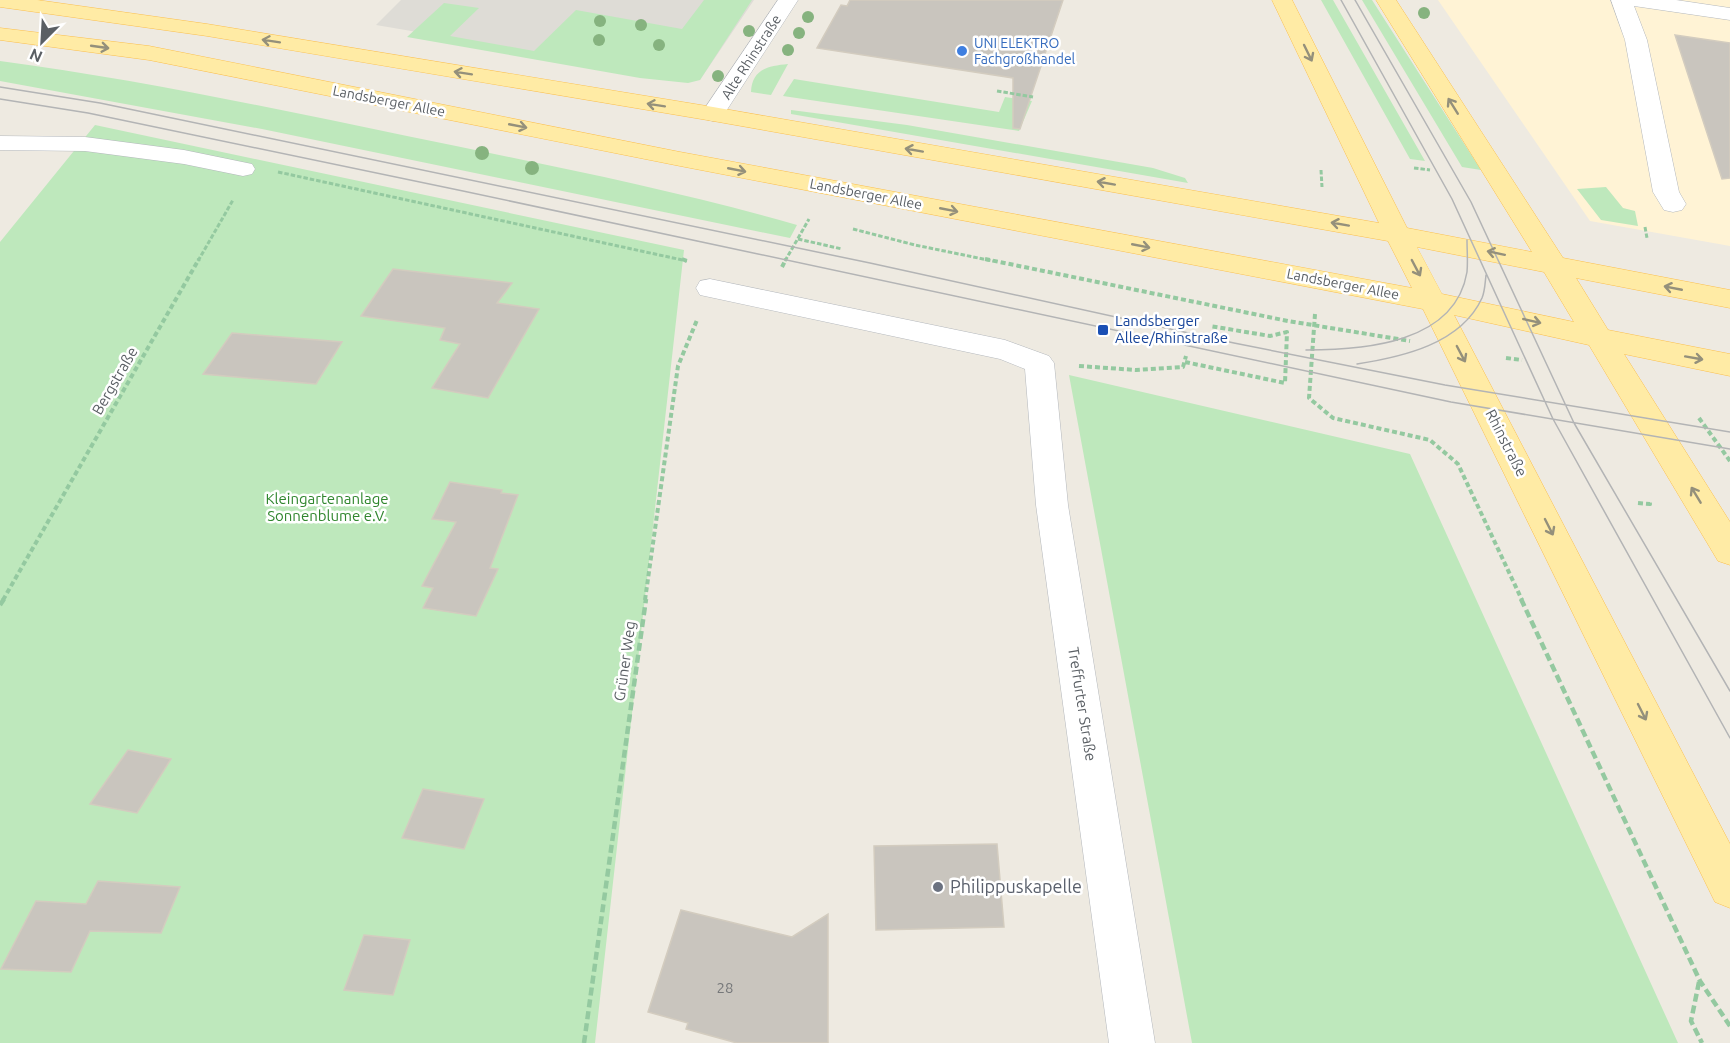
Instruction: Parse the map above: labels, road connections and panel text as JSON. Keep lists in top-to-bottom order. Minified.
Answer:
{"streets":{"main road":["Landsberger Allee","Rhinstraße"],"street":["Alte Rhinstraße","Treffurter Straße"],"path":["Bergstraße","Grüner Weg"]},"crossings":[["Landsberger Allee","Rhinstraße"]],"parks":["Kleingartenanlage Sonnenblume e.V."],"places":{"other":["UNI ELEKTRO Fachgroßhandel","Philippuskapelle"],"transit":["Landsberger Allee/Rhinstraße"]},"house_numbers":["28"],"north":"bottom left"}
